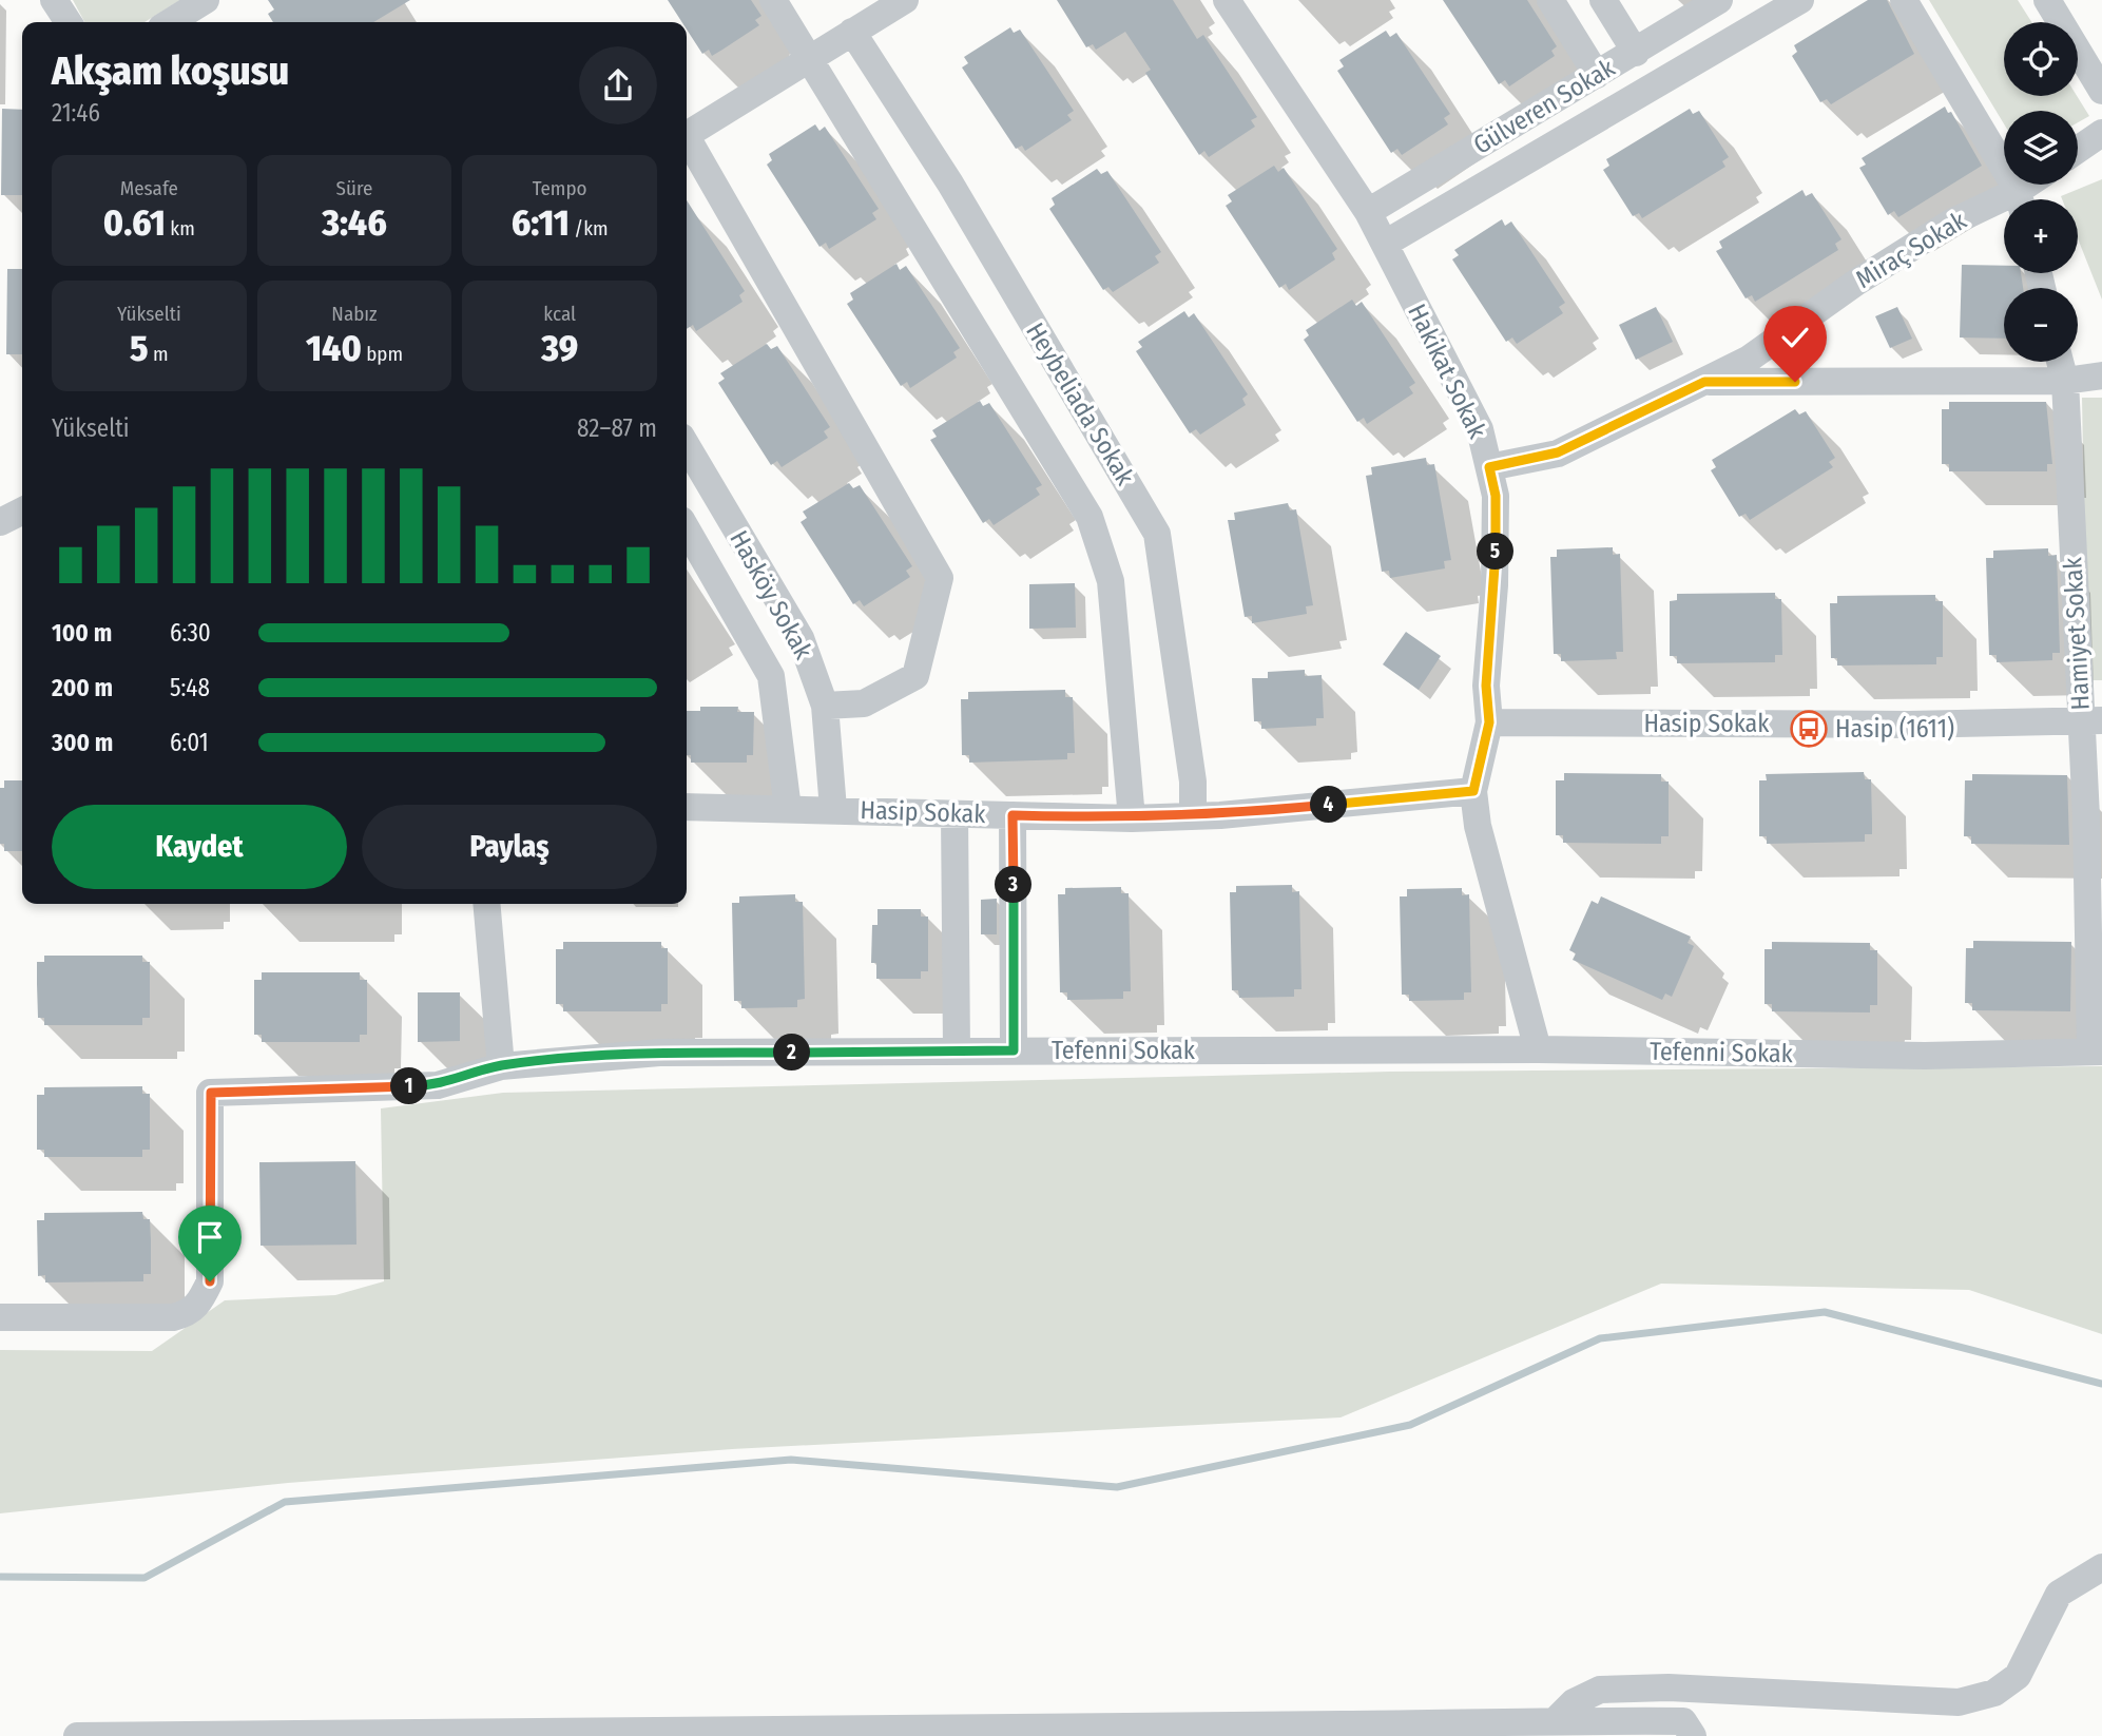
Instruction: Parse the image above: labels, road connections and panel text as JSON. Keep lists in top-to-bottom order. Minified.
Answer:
{"streets":{"street":["Gülveren Sokak","Miraç Sokak","Hakikat Sokak","Heybeliada Sokak","Hasköy Sokak","Hamiyet Sokak","Hasip Sokak","Tefenni Sokak"]},"crossings":[["Gülveren Sokak","Hakikat Sokak"],["Miraç Sokak","Hakikat Sokak"],["Miraç Sokak","Hamiyet Sokak"],["Hakikat Sokak","Hasip Sokak"],["Hakikat Sokak","Tefenni Sokak"],["Heybeliada Sokak","Hasip Sokak"],["Hasköy Sokak","Hasip Sokak"],["Hamiyet Sokak","Hasip Sokak"],["Hamiyet Sokak","Tefenni Sokak"]],"places":{"bus stop":["Hasip (1611)"]},"page":{"map_buttons":["+","−"],"heading":["Akşam koşusu","21:46"],"stats":[["Mesafe","0.61 km"],["Süre","3:46"],["Tempo","6:11 /km"],["Yükselti","5 m"],["Nabız","140 bpm"],["kcal","39"]],"chart":["Yükselti","82–87 m"],"pins":["5","4","3","2","1"],"list":[{"name":"100 m","note":"6:30"},{"name":"200 m","note":"5:48"},{"name":"300 m","note":"6:01"}],"buttons":["Kaydet","Paylaş"]}}
